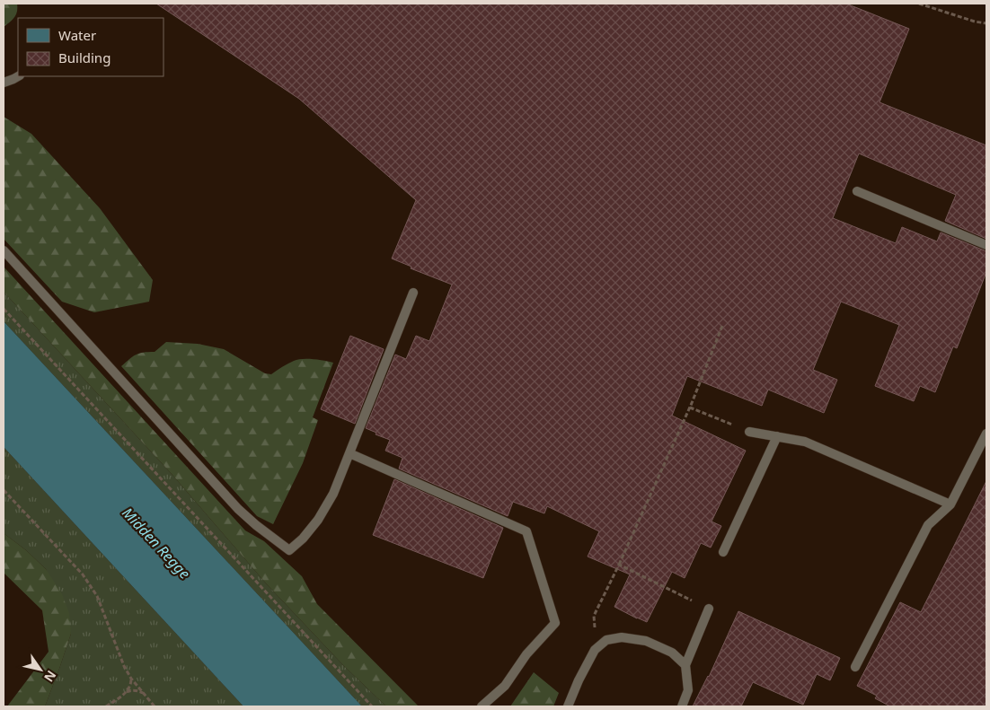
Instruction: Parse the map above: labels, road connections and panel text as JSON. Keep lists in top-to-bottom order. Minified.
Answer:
{"water":["Midden Regge"],"legend":["Water","Building"],"north":"bottom right"}
